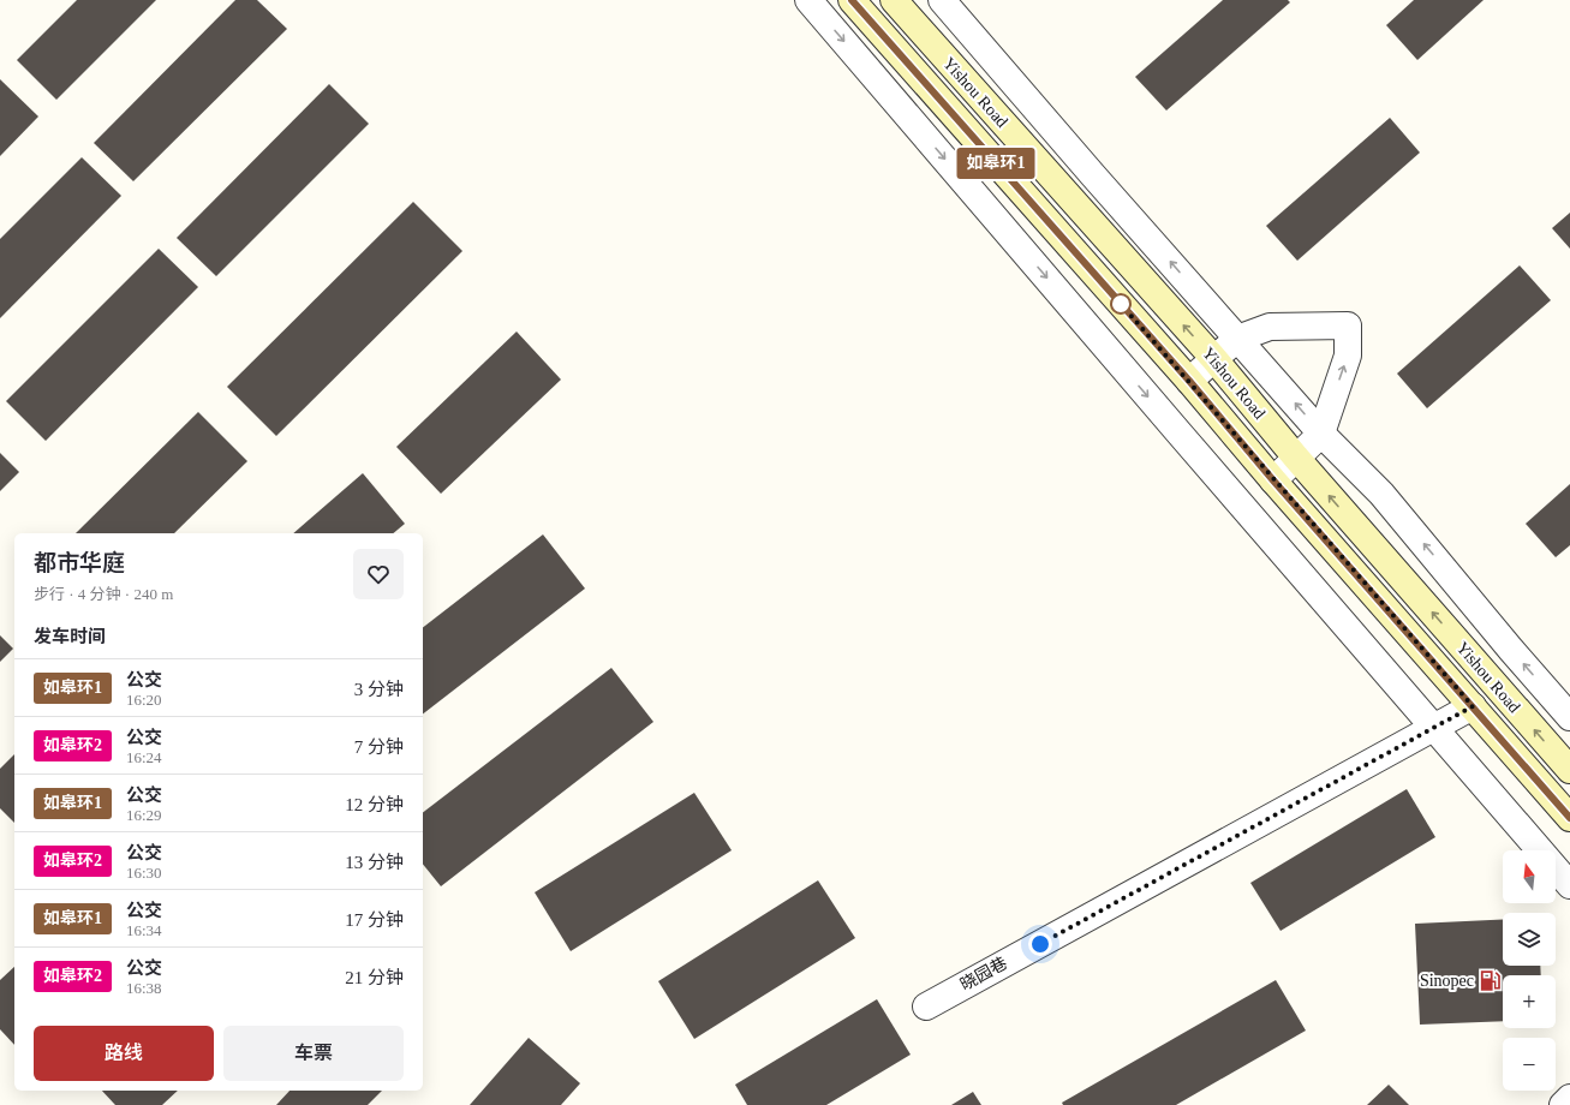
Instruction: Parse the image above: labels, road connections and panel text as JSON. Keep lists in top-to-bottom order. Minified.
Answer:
{"streets":{"main road":["Yishou Road"],"street":["晓园巷"]},"crossings":[["Yishou Road","晓园巷"]],"places":{"fuel station":["Sinopec"]},"lines":["bus line 如皋环1"],"north":"top","page":{"on_map":"如皋环1","heading":[["都市华庭","步行 · 4 分钟 · 240 m"],"发车时间"],"list":[{"mark":"如皋环1","name":"公交","note":"16:20","value":"3 分钟"},{"mark":"如皋环2","name":"公交","note":"16:24","value":"7 分钟"},{"mark":"如皋环1","name":"公交","note":"16:29","value":"12 分钟"},{"mark":"如皋环2","name":"公交","note":"16:30","value":"13 分钟"},{"mark":"如皋环1","name":"公交","note":"16:34","value":"17 分钟"},{"mark":"如皋环2","name":"公交","note":"16:38","value":"21 分钟"}],"map_buttons":["+","−"],"buttons":["路线","车票"]}}
